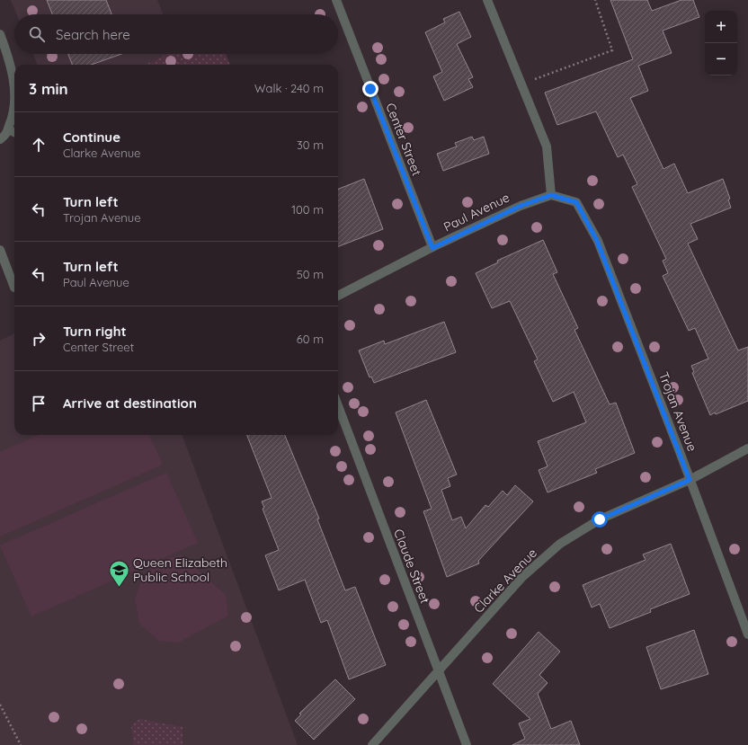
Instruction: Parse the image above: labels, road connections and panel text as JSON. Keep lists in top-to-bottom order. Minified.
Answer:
{"streets":{"street":["Center Street","Paul Avenue","Trojan Avenue","Claude Street","Clarke Avenue"]},"crossings":[["Center Street","Paul Avenue"],["Paul Avenue","Trojan Avenue"],["Trojan Avenue","Clarke Avenue"],["Claude Street","Clarke Avenue"]],"places":{"school or university":["Queen Elizabeth Public School"]},"page":{"map_buttons":["+","−"],"search":"Search here","heading":["3 min","Walk · 240 m"],"list":[["Continue","Clarke Avenue","30 m"],["Turn left","Trojan Avenue","100 m"],["Turn left","Paul Avenue","50 m"],["Turn right","Center Street","60 m"],"Arrive at destination"]}}
